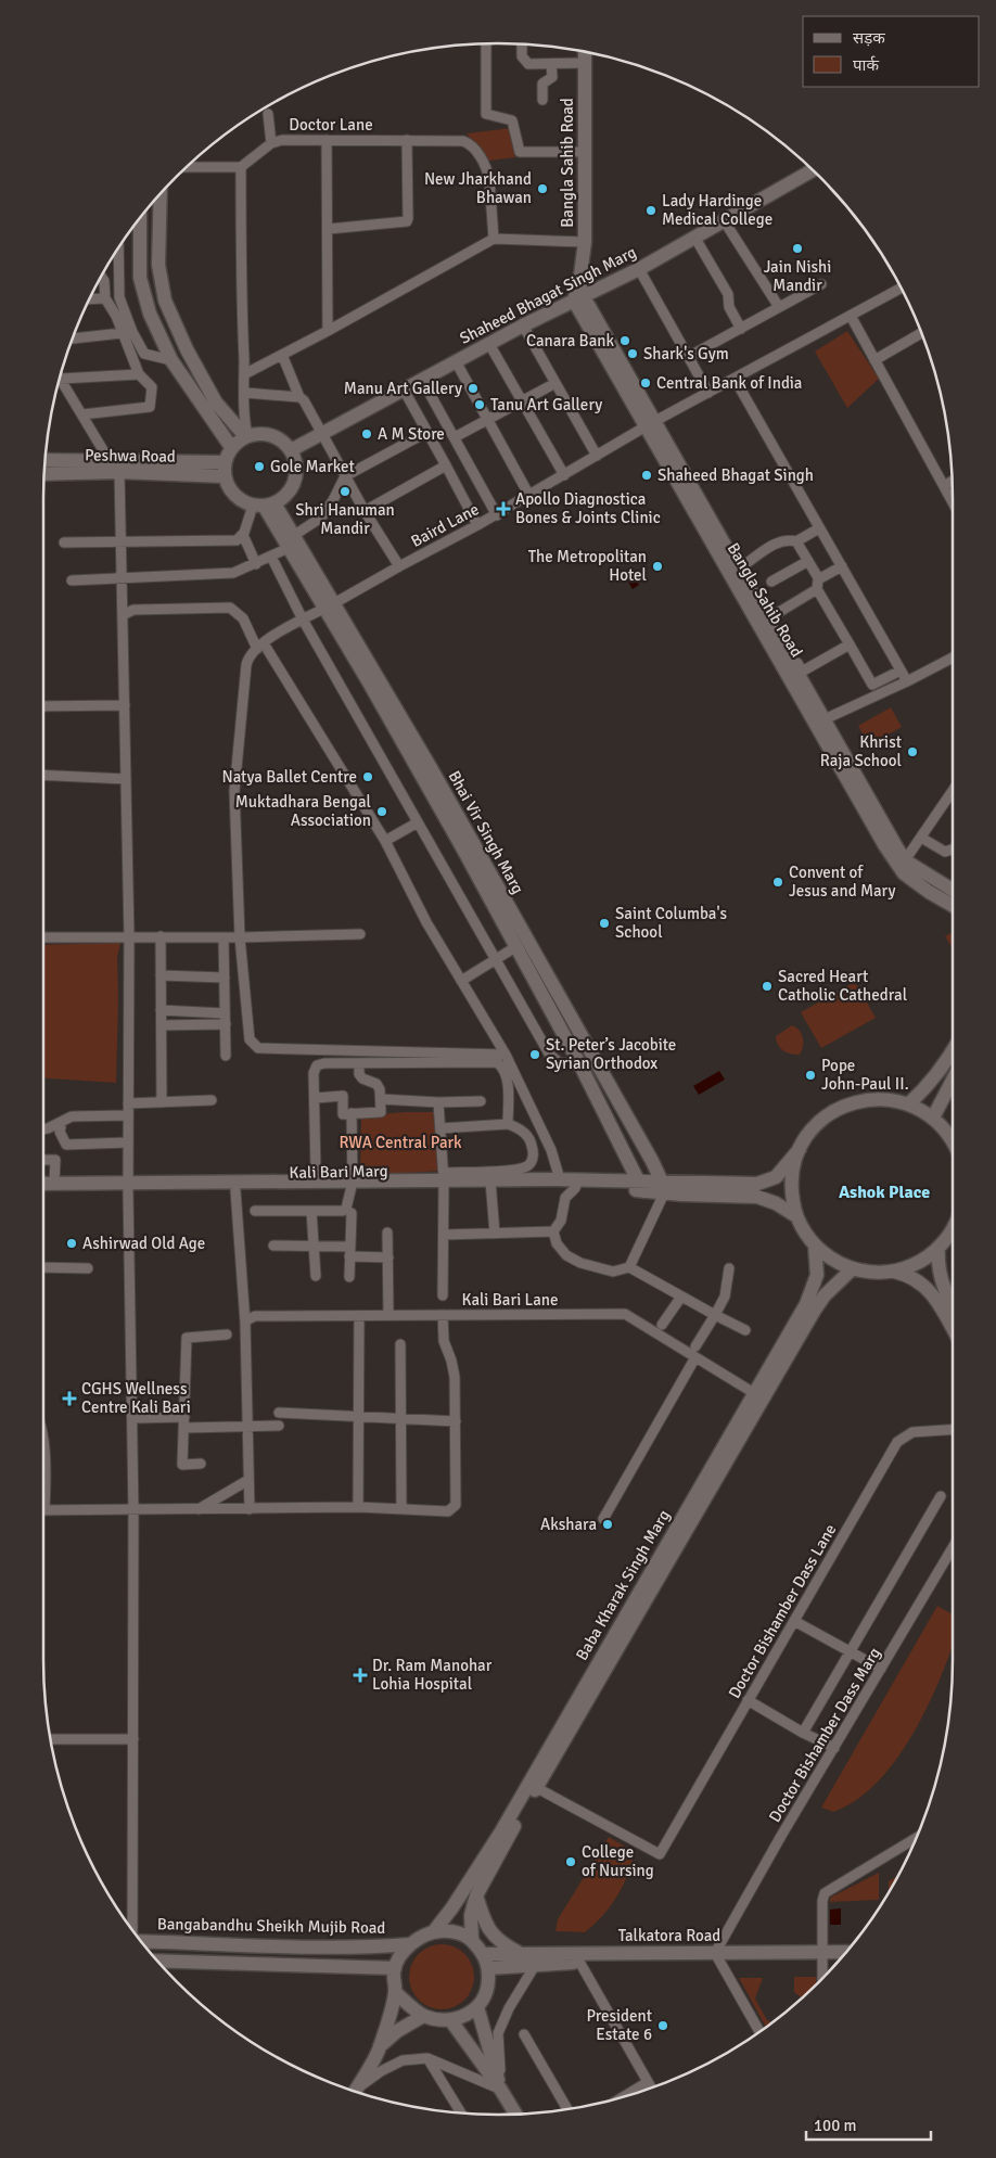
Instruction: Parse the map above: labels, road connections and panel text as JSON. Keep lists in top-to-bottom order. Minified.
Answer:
{"streets":{"street":["Doctor Lane","Bangla Sahib Road","Shaheed Bhagat Singh Marg","Peshwa Road","Baird Lane","Bhai Vir Singh Marg","Kali Bari Marg","Kali Bari Lane","Baba Kharak Singh Marg","Doctor Bishamber Dass Lane","Doctor Bishamber Dass Marg","Bangabandhu Sheikh Mujib Road","Talkatora Road"]},"crossings":[["Bangla Sahib Road","Shaheed Bhagat Singh Marg"],["Bangla Sahib Road","Baird Lane"],["Shaheed Bhagat Singh Marg","Peshwa Road"],["Shaheed Bhagat Singh Marg","Bhai Vir Singh Marg"],["Peshwa Road","Bhai Vir Singh Marg"],["Baird Lane","Bhai Vir Singh Marg"],["Bhai Vir Singh Marg","Kali Bari Marg"],["Kali Bari Lane","Baba Kharak Singh Marg"],["Baba Kharak Singh Marg","Doctor Bishamber Dass Lane"],["Baba Kharak Singh Marg","Bangabandhu Sheikh Mujib Road"],["Baba Kharak Singh Marg","Talkatora Road"],["Doctor Bishamber Dass Marg","Talkatora Road"],["Bangabandhu Sheikh Mujib Road","Talkatora Road"]],"districts":["Ashok Place"],"parks":["RWA Central Park"],"places":{"other":["New Jharkhand Bhawan","Lady Hardinge Medical College","Jain Nishi Mandir","Canara Bank","Shark's Gym","Central Bank of India","Manu Art Gallery","Tanu Art Gallery","A M Store","Gole Market","Shaheed Bhagat Singh","Shri Hanuman Mandir","The Metropolitan Hotel","Khrist Raja School","Natya Ballet Centre","Muktadhara Bengal Association","Convent of Jesus and Mary","Saint Columba's School","Sacred Heart Catholic Cathedral","St. Peter’s Jacobite Syrian Orthodox","Pope John-Paul II.","Ashirwad Old Age","Akshara","College of Nursing","President Estate 6"],"health":["Apollo Diagnostica Bones & Joints Clinic","CGHS Wellness Centre Kali Bari","Dr. Ram Manohar Lohia Hospital"]},"legend":["सड़क","पार्क"],"scale_bar":"100 m"}
